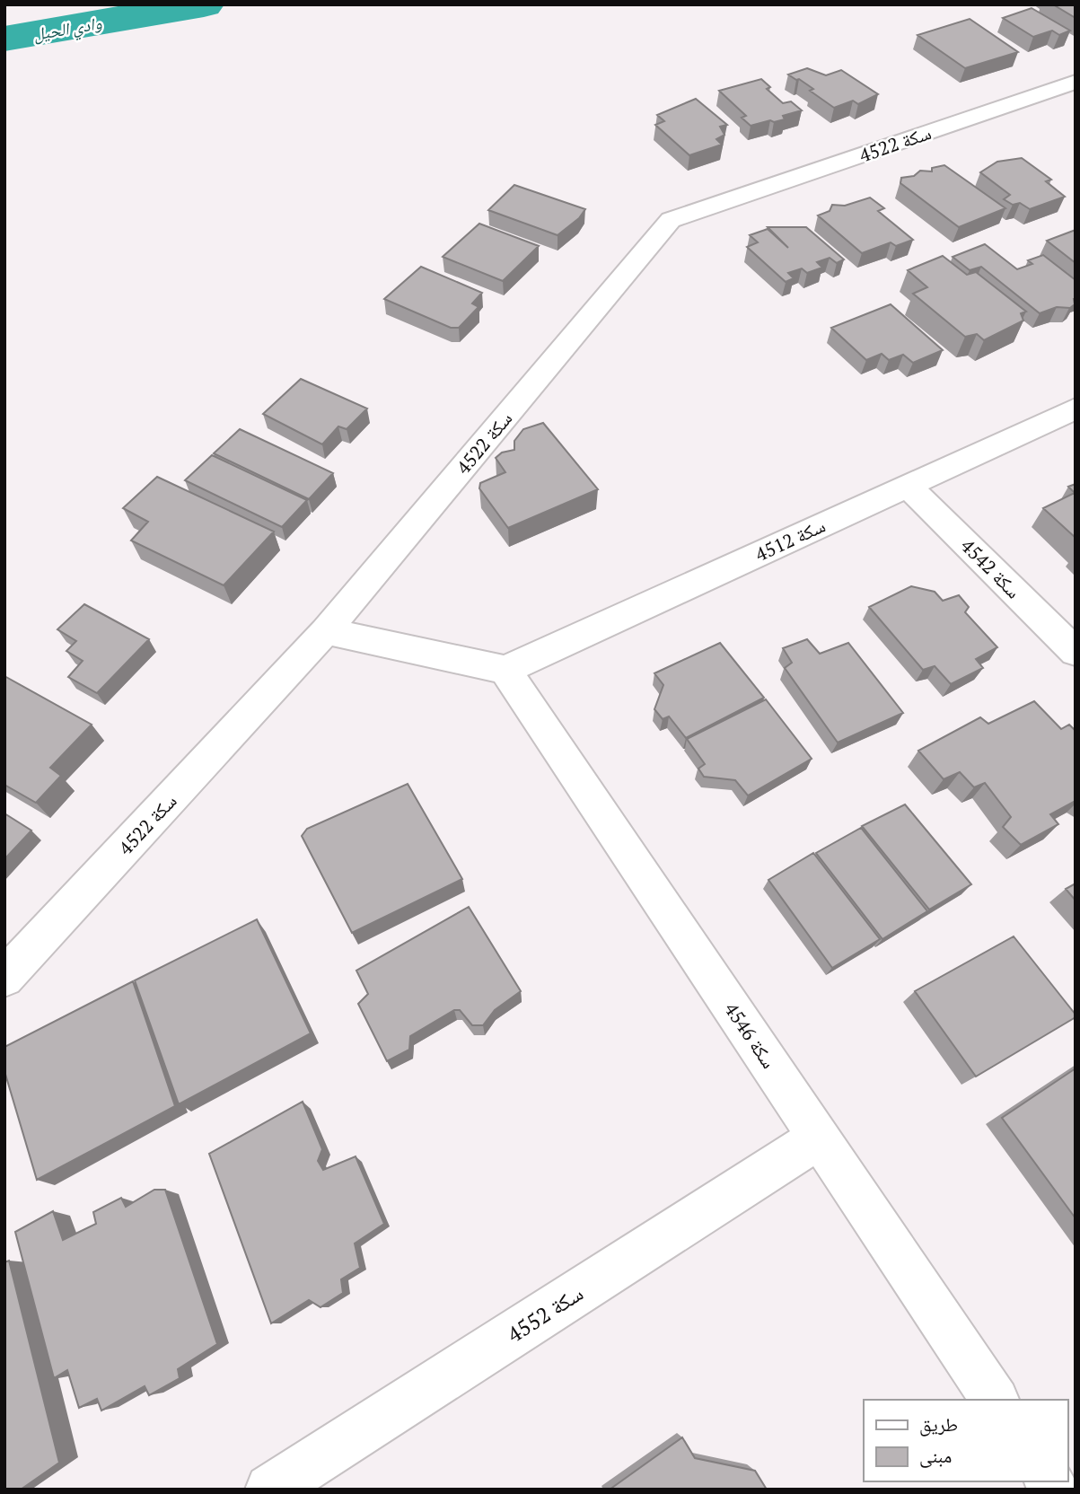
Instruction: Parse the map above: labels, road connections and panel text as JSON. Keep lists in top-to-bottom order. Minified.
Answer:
{"streets":{"street":["سكة 4522","سكة 4512","سكة 4542","سكة 4546","سكة 4552"]},"crossings":[["سكة 4512","سكة 4542"],["سكة 4512","سكة 4546"],["سكة 4546","سكة 4552"]],"water":["وادي الحيل"],"legend":["طريق","مبنى"]}
